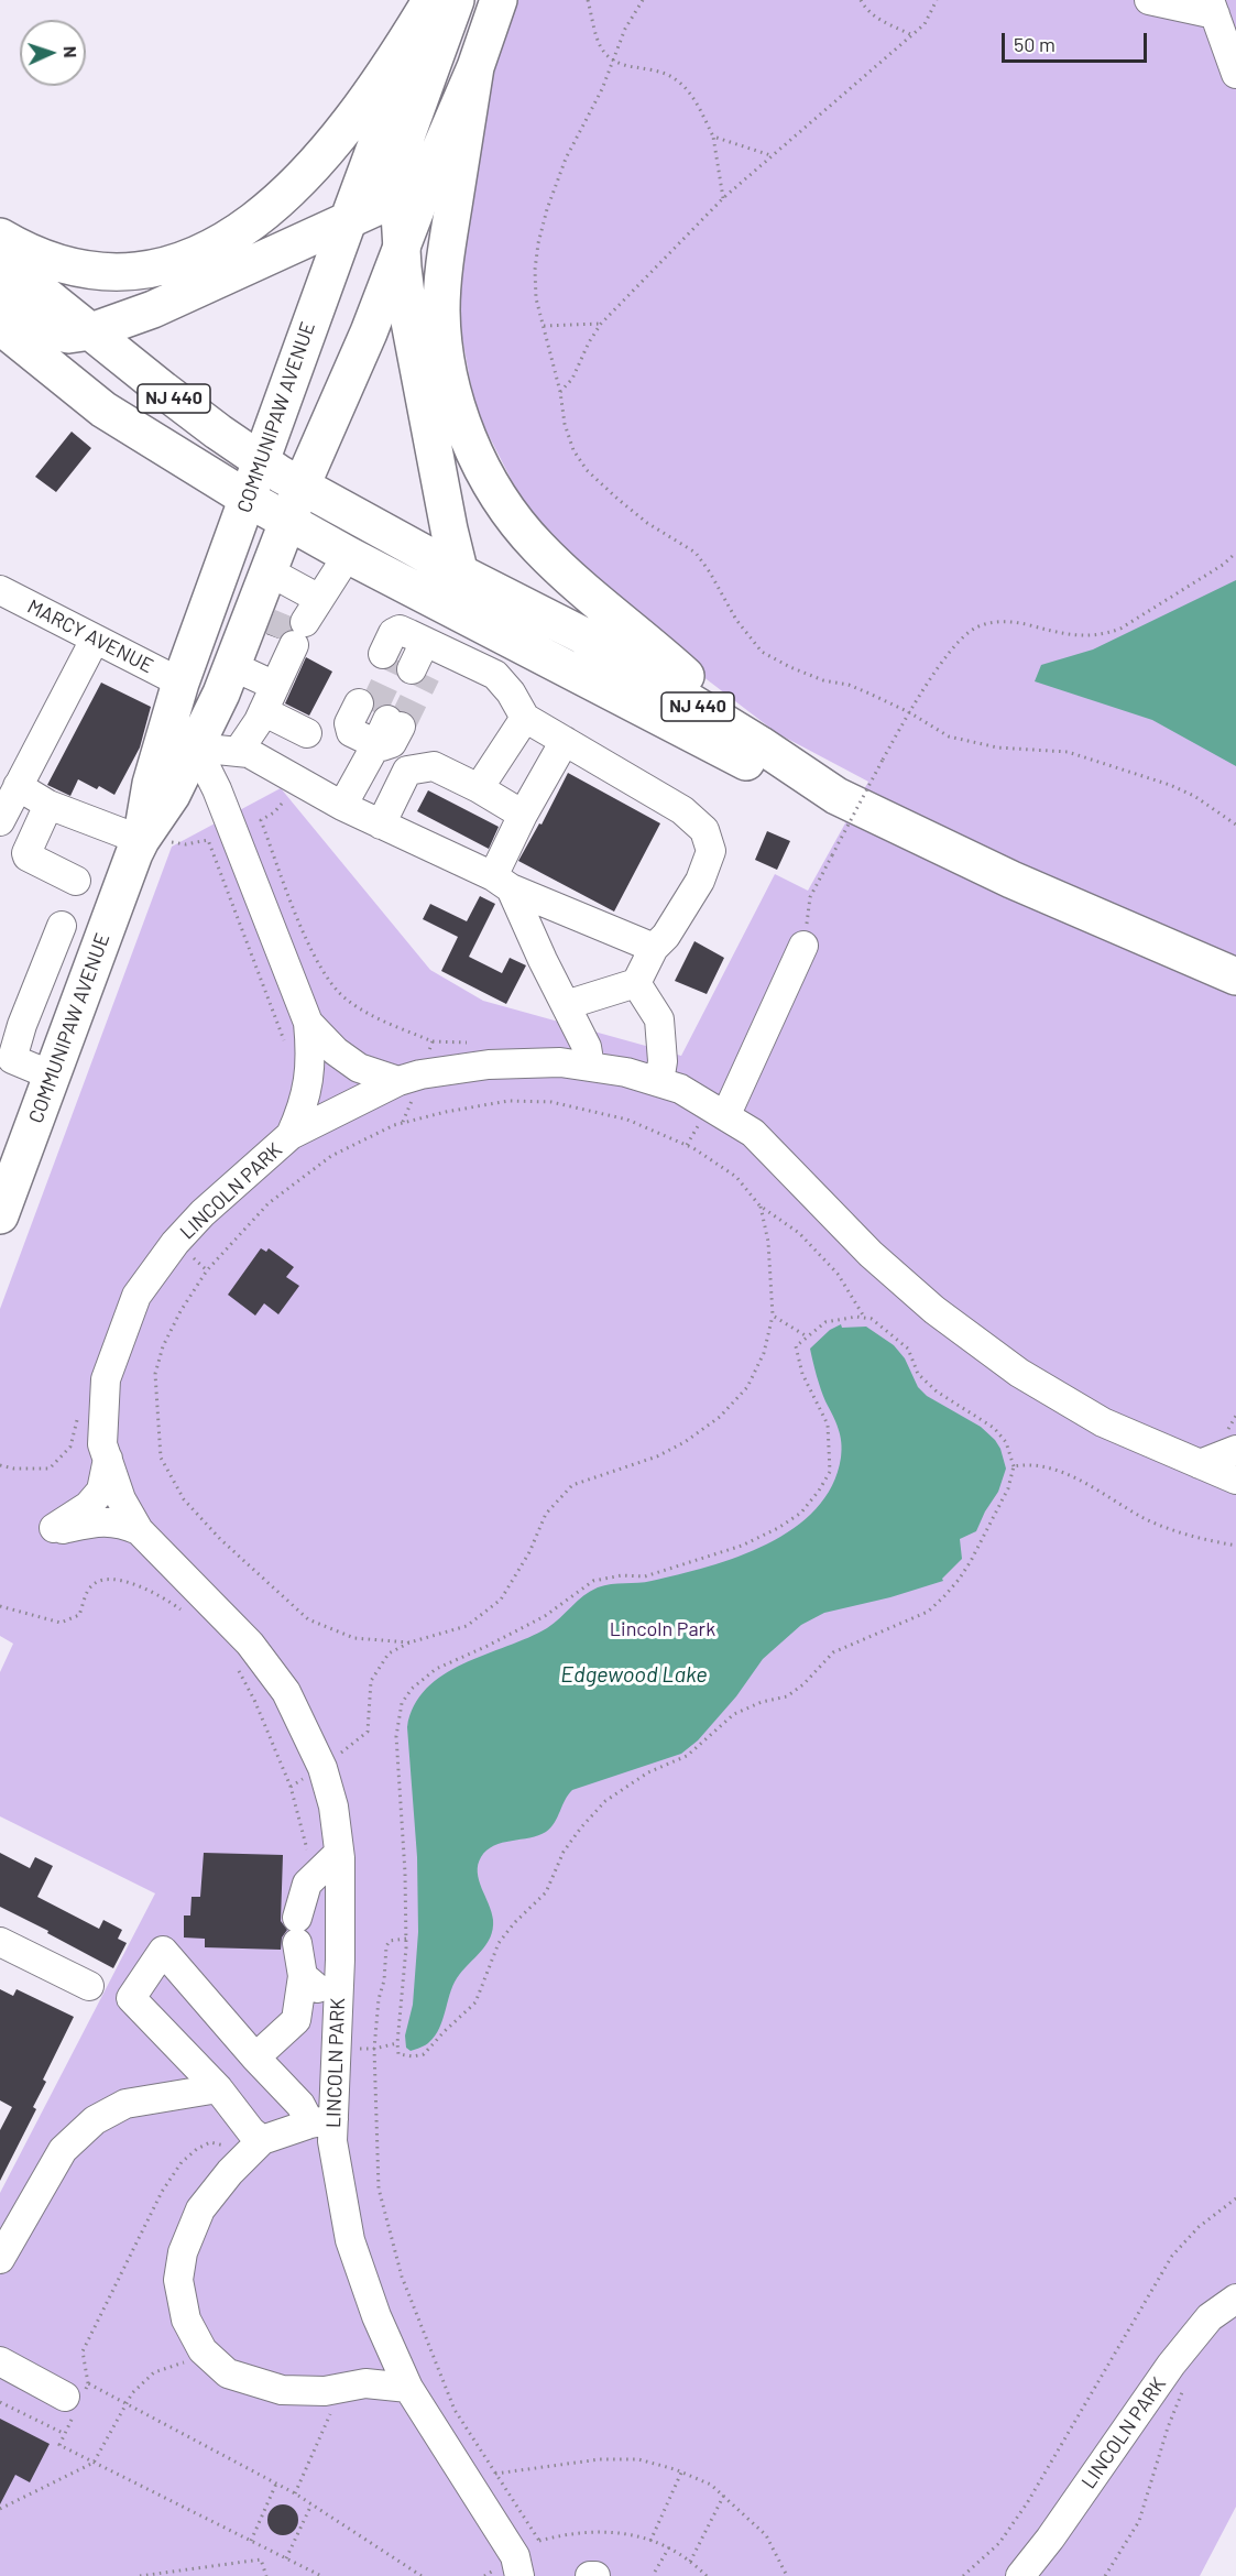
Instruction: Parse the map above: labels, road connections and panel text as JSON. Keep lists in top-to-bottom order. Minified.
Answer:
{"streets":{"main road":["NJ 440","COMMUNIPAW AVENUE"],"street":["MARCY AVENUE","LINCOLN PARK"]},"crossings":[["NJ 440","COMMUNIPAW AVENUE"],["COMMUNIPAW AVENUE","MARCY AVENUE"],["COMMUNIPAW AVENUE","LINCOLN PARK"]],"water":["Edgewood Lake"],"parks":["Lincoln Park"],"scale_bar":"50 m","north":"right"}
